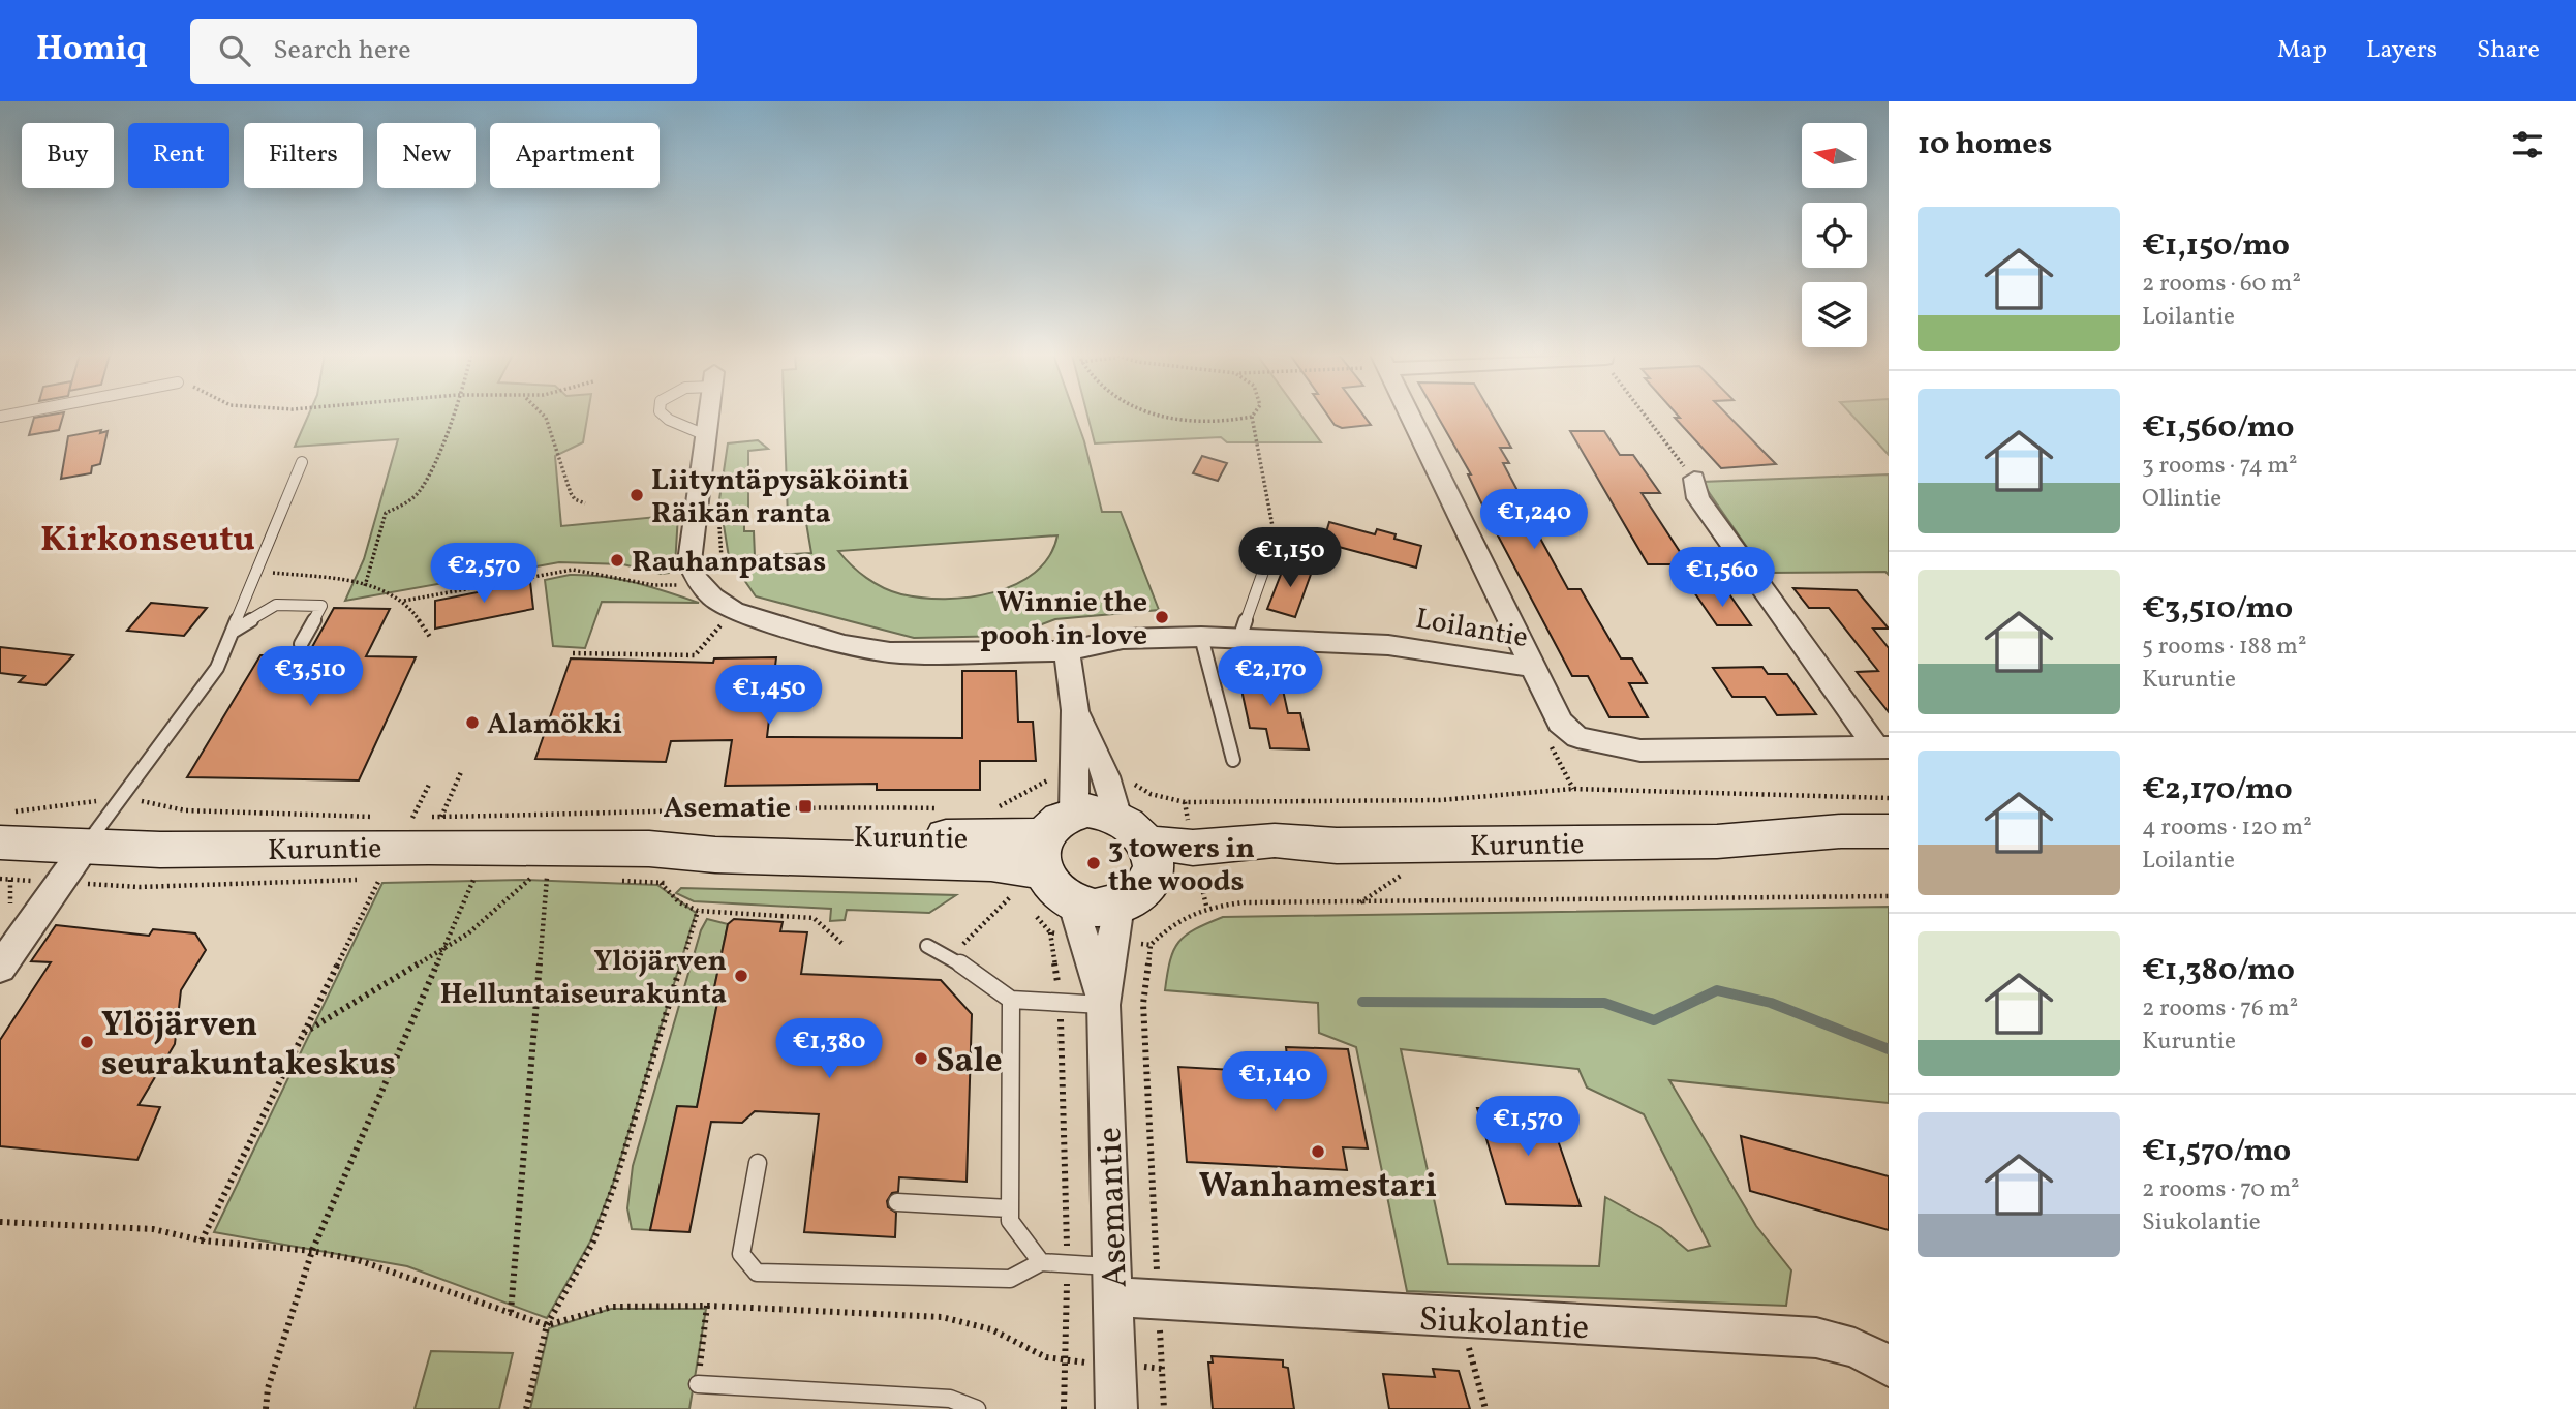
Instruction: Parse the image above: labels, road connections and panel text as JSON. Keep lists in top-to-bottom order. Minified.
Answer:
{"streets":{"main road":["Kuruntie"],"street":["Loilantie","Asemantie","Siukolantie"]},"crossings":[["Kuruntie","Asemantie"],["Asemantie","Siukolantie"]],"districts":["Kirkonseutu"],"places":{"other":["Liityntäpysäköinti Räikän ranta","Rauhanpatsas","Winnie the pooh in love","Alamökki","3 towers in the woods","Ylöjärven Helluntaiseurakunta","Ylöjärven seurakuntakeskus","Sale","Wanhamestari"],"transit":["Asematie"]},"north":"left","page":{"header":"Homiq","search":"Search here","nav":["Map","Layers","Share"],"heading":"10 homes","chip":["Buy","Rent","Filters","New","Apartment"],"list":[{"name":"€1,150/mo","note":"2 rooms · 60 m² · Loilantie"},{"name":"€1,560/mo","note":"3 rooms · 74 m² · Ollintie"},{"name":"€3,510/mo","note":"5 rooms · 188 m² · Kuruntie"},{"name":"€2,170/mo","note":"4 rooms · 120 m² · Loilantie"},{"name":"€1,380/mo","note":"2 rooms · 76 m² · Kuruntie"},{"name":"€1,570/mo","note":"2 rooms · 70 m² · Siukolantie"}],"price":["€1,240","€1,150","€2,570","€1,560","€3,510","€2,170","€1,450","€1,380","€1,140","€1,570"]}}
